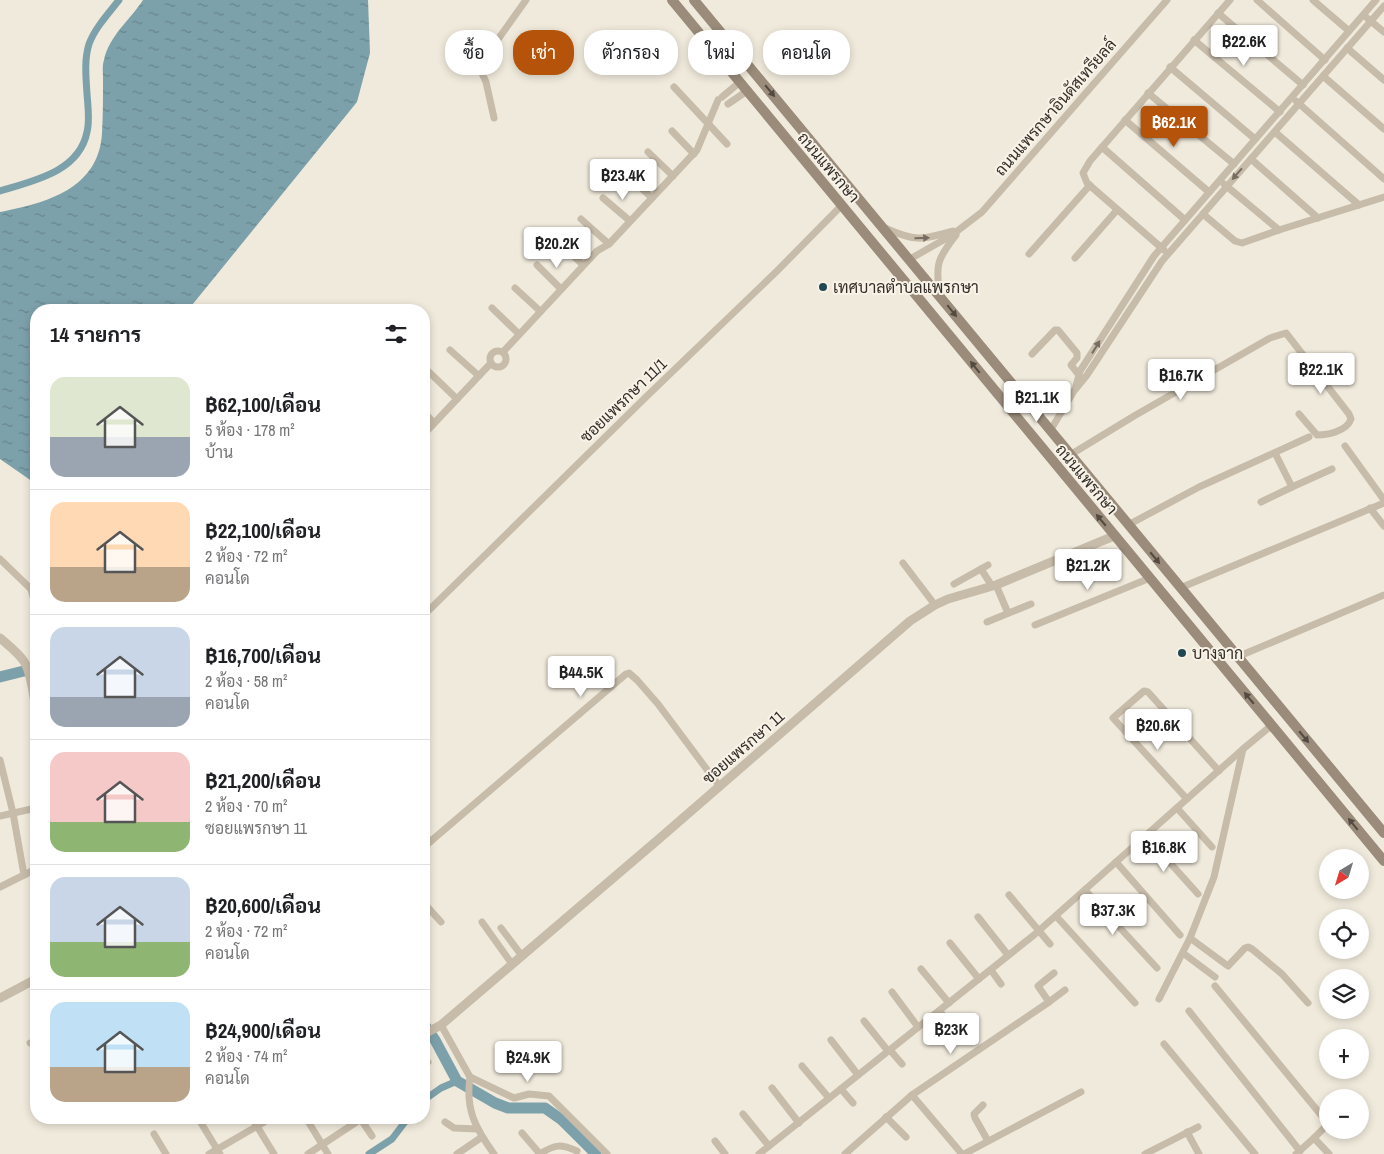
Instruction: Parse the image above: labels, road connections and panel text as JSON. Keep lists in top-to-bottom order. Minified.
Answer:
{"streets":{"main road":["ถนนแพรกษา"],"street":["ถนนแพรกษาอินดัสเทรียลล์","ซอยแพรกษา 11/1","ซอยแพรกษา 11"]},"crossings":[["ถนนแพรกษาอินดัสเทรียลล์","ถนนแพรกษา"],["ถนนแพรกษา","ซอยแพรกษา 11/1"],["ถนนแพรกษา","ซอยแพรกษา 11"]],"places":["เทศบาลตำบลแพรกษา","บางจาก"],"north":"bottom left","page":{"price":["฿22.6K","฿62.1K","฿23.4K","฿20.2K","฿22.1K","฿16.7K","฿21.1K","฿21.2K","฿44.5K","฿20.6K","฿16.8K","฿37.3K","฿23K","฿24.9K"],"chip":["ซื้อ","เช่า","ตัวกรอง","ใหม่","คอนโด"],"heading":"14 รายการ","list":[{"name":"฿62,100/เดือน","note":"5 ห้อง · 178 m² · บ้าน"},{"name":"฿22,100/เดือน","note":"2 ห้อง · 72 m² · คอนโด"},{"name":"฿16,700/เดือน","note":"2 ห้อง · 58 m² · คอนโด"},{"name":"฿21,200/เดือน","note":"2 ห้อง · 70 m² · ซอยแพรกษา 11"},{"name":"฿20,600/เดือน","note":"2 ห้อง · 72 m² · คอนโด"},{"name":"฿24,900/เดือน","note":"2 ห้อง · 74 m² · คอนโด"}],"map_buttons":["+","−"]}}
